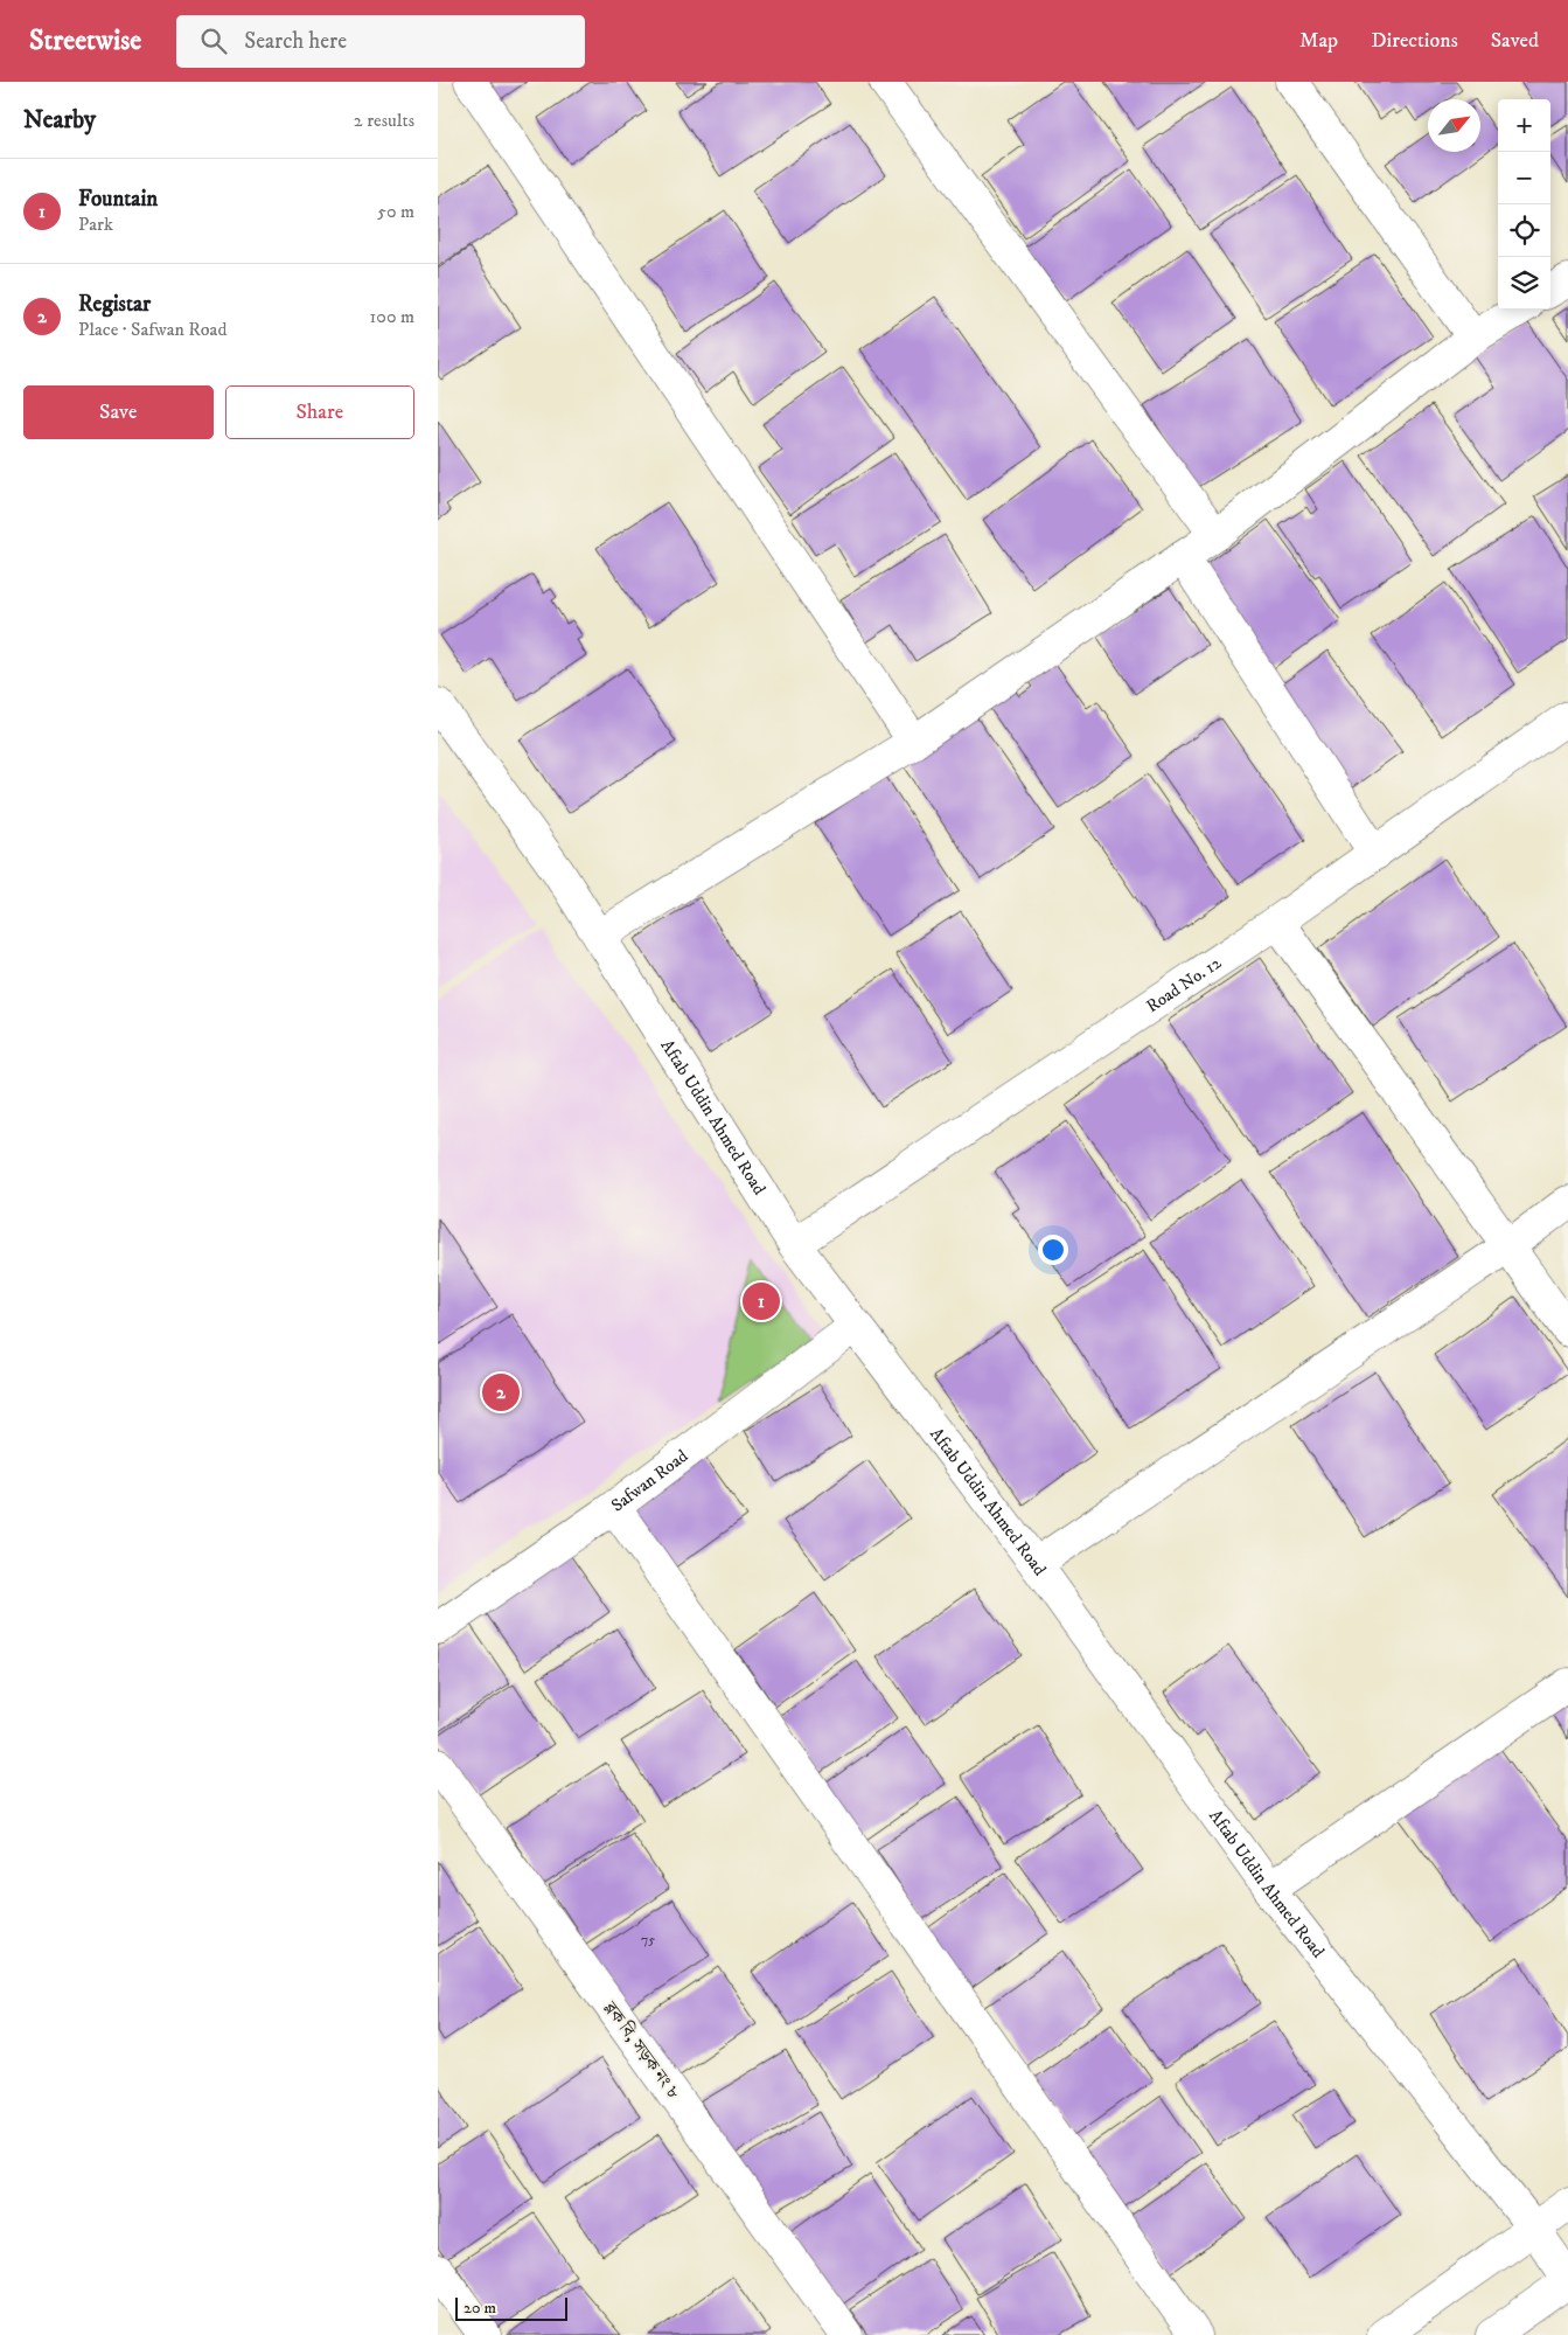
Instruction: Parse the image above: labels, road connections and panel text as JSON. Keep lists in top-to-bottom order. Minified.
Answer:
{"streets":{"street":["Road No. 12","Aftab Uddin Ahmed Road","Safwan Road","ব্লক বি, সড়ক নং ৮"]},"crossings":[["Road No. 12","Aftab Uddin Ahmed Road"],["Aftab Uddin Ahmed Road","Safwan Road"]],"house_numbers":["75"],"scale_bar":"20 m","north":"top right","page":{"header":"Streetwise","search":"Search here","nav":["Map","Directions","Saved"],"heading":["Nearby","2 results"],"map_buttons":["+","−"],"list":[{"mark":"1","name":"Fountain","note":"Park","value":"50 m"},{"mark":"2","name":"Registar","note":"Place · Safwan Road","value":"100 m"}],"buttons":["Save","Share"],"pins":["1","2"],"scale":"20 m"}}
